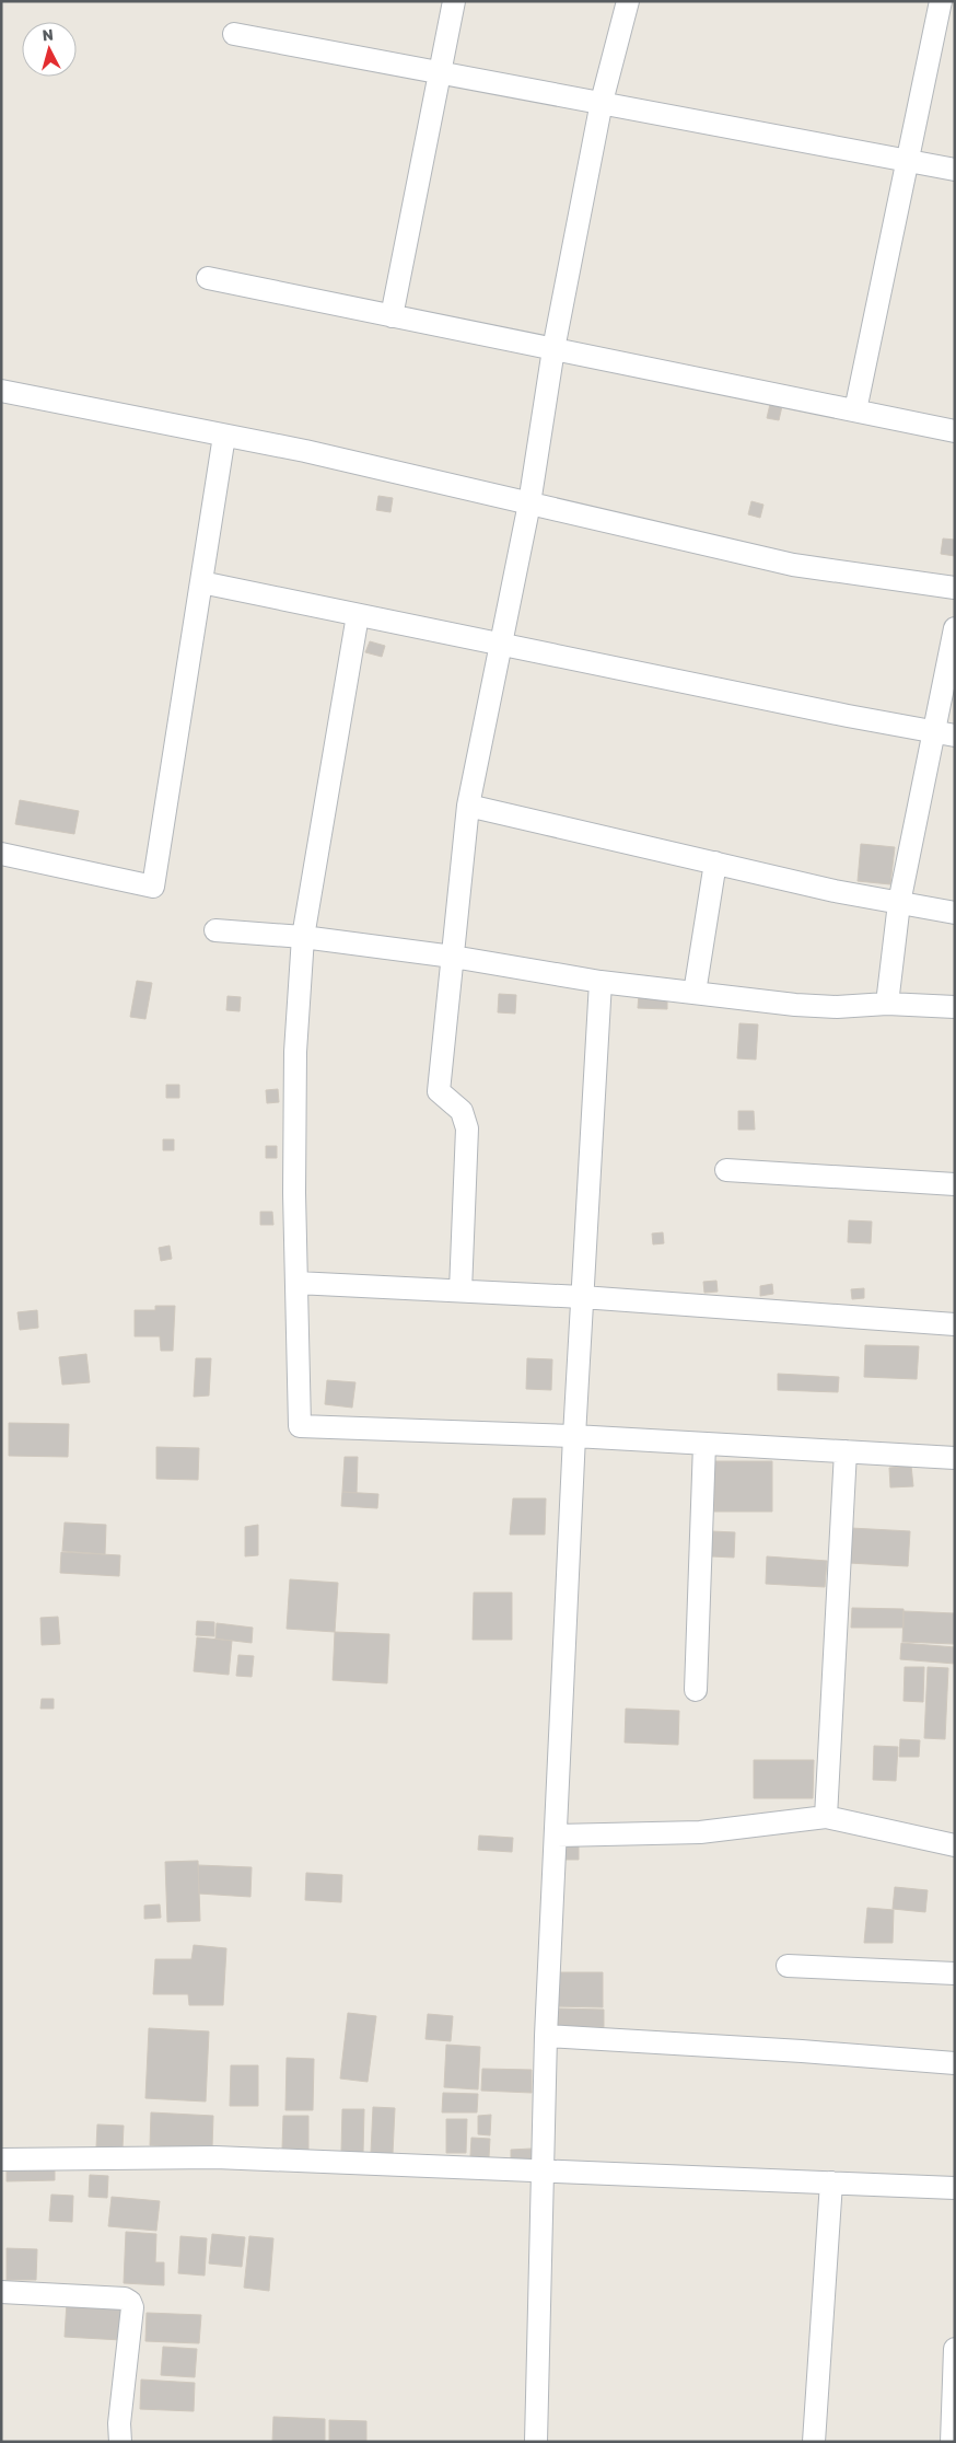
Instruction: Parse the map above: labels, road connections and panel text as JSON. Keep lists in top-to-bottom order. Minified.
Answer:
{"north":"top"}
